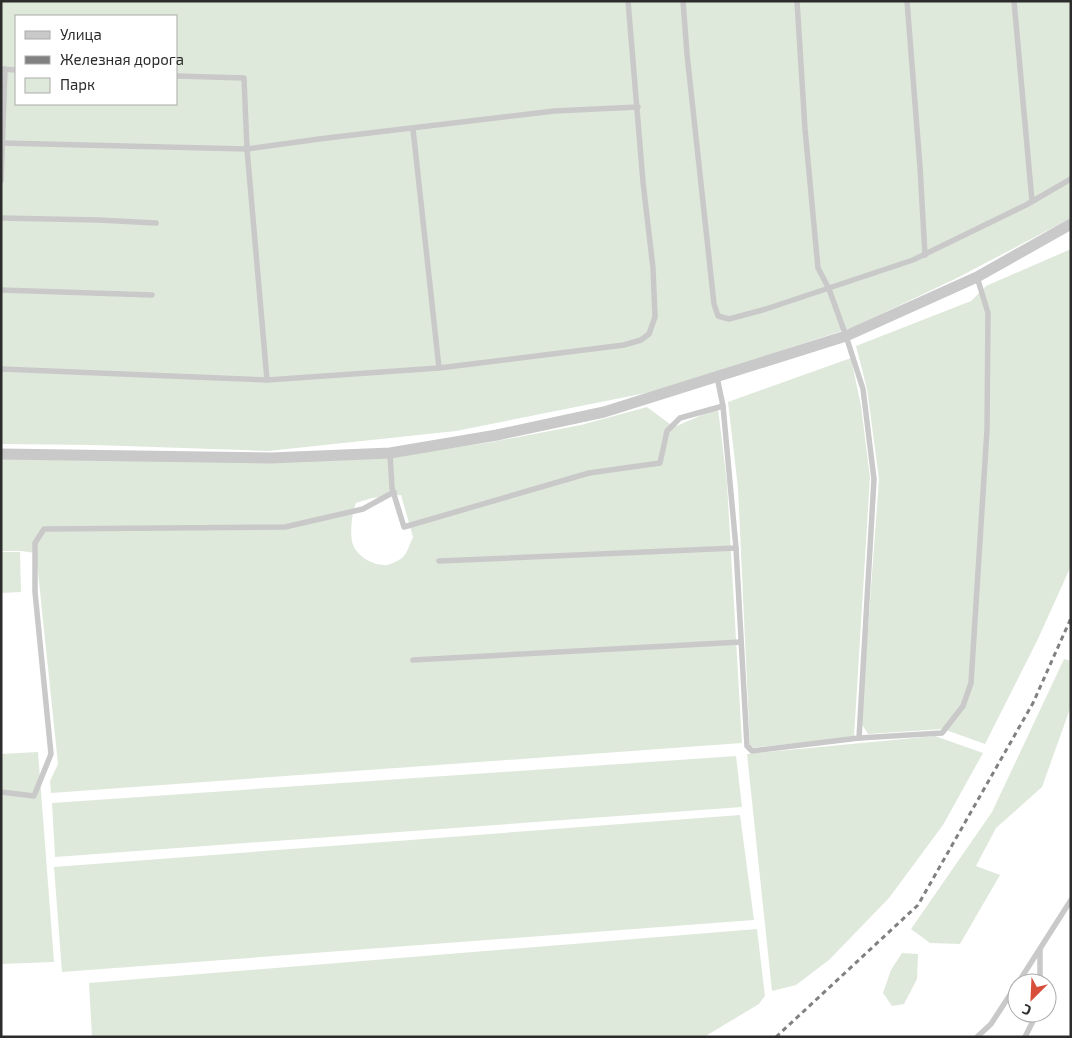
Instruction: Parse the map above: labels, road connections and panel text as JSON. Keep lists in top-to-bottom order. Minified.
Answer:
{"legend":["Улица","Железная дорога","Парк"],"north":"bottom left"}
